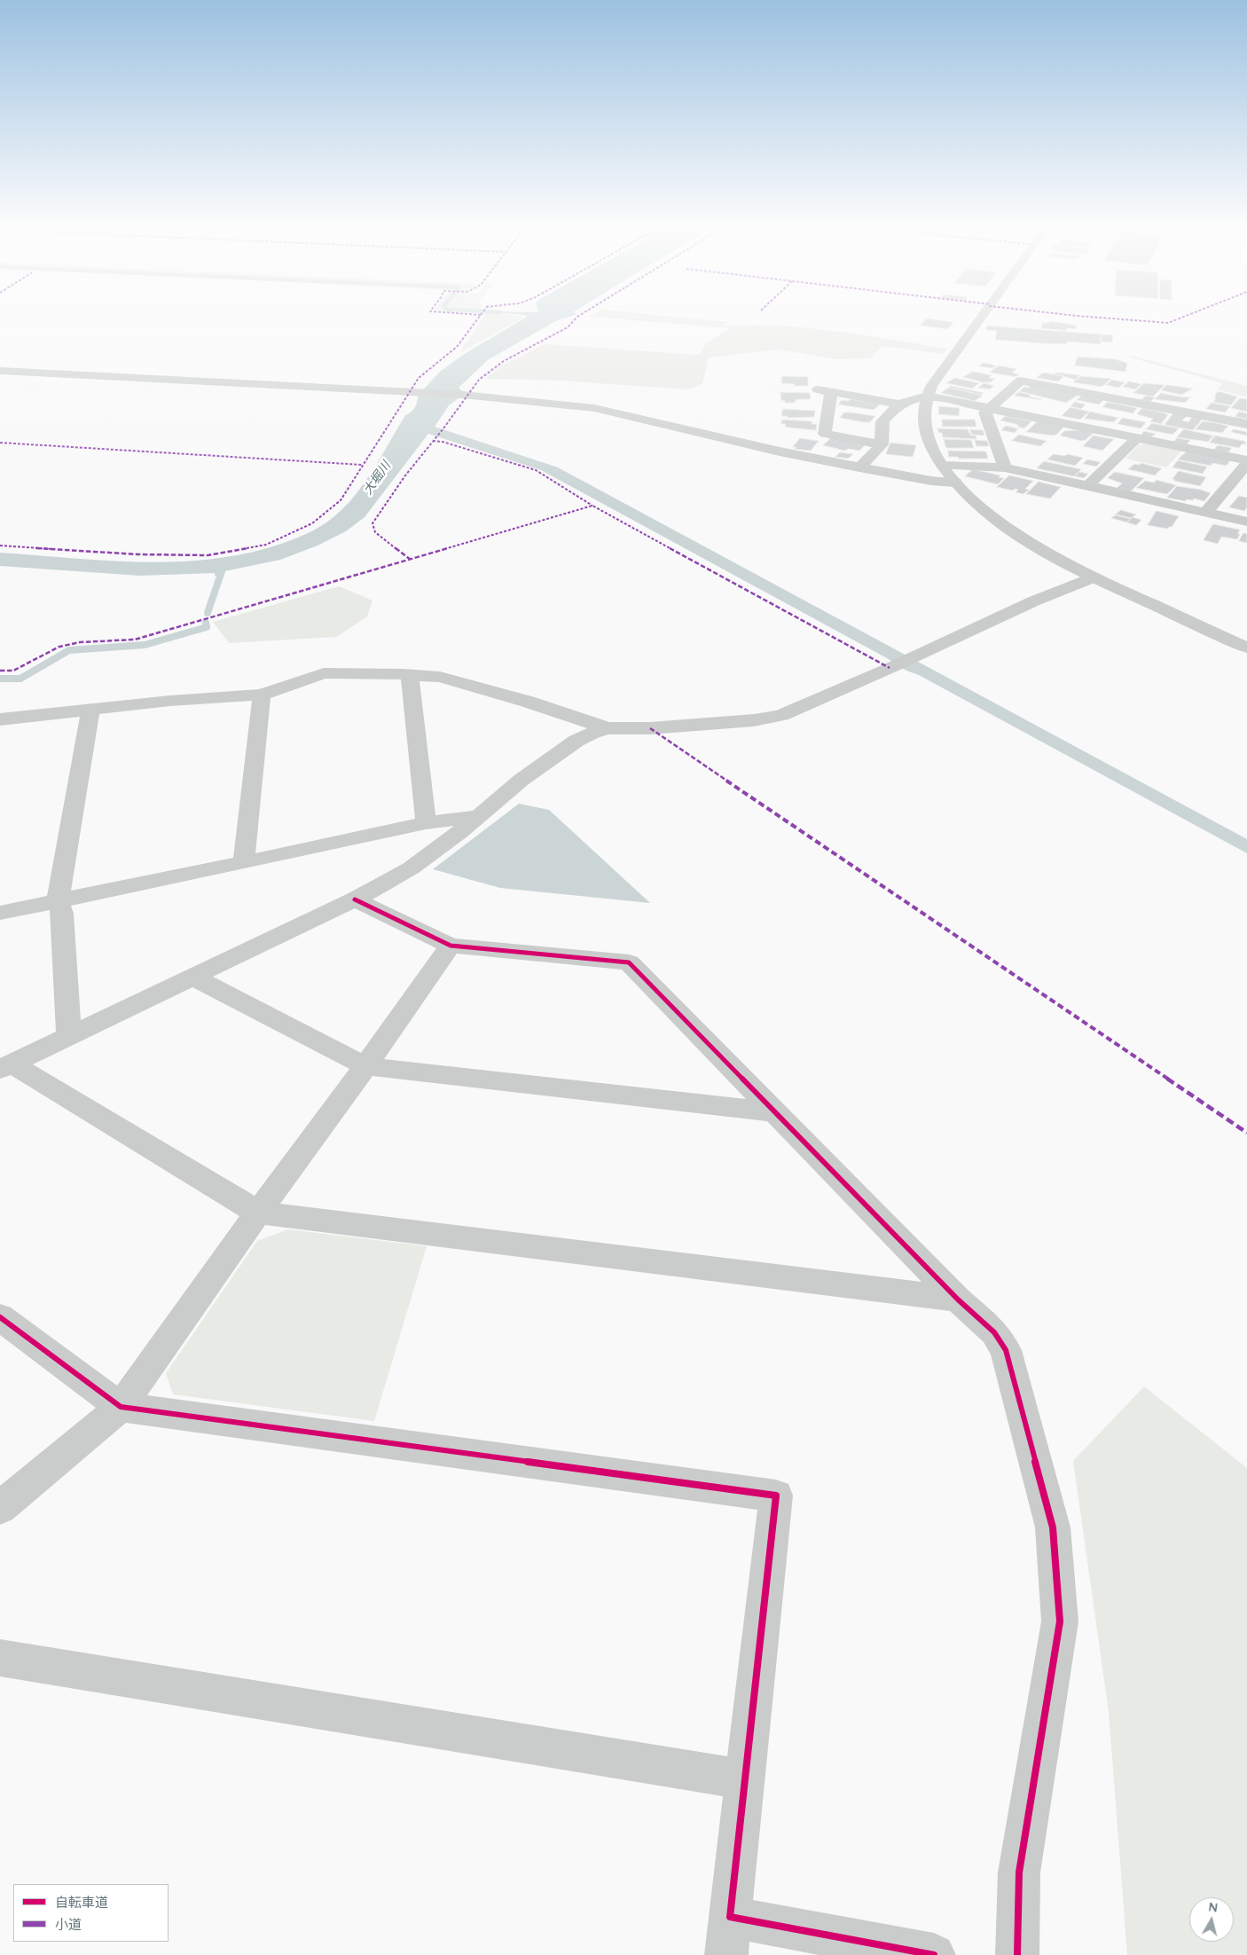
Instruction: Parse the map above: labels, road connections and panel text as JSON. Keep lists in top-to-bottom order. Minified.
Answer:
{"water":["大堀川"],"legend":["自転車道","小道"],"north":"top"}
